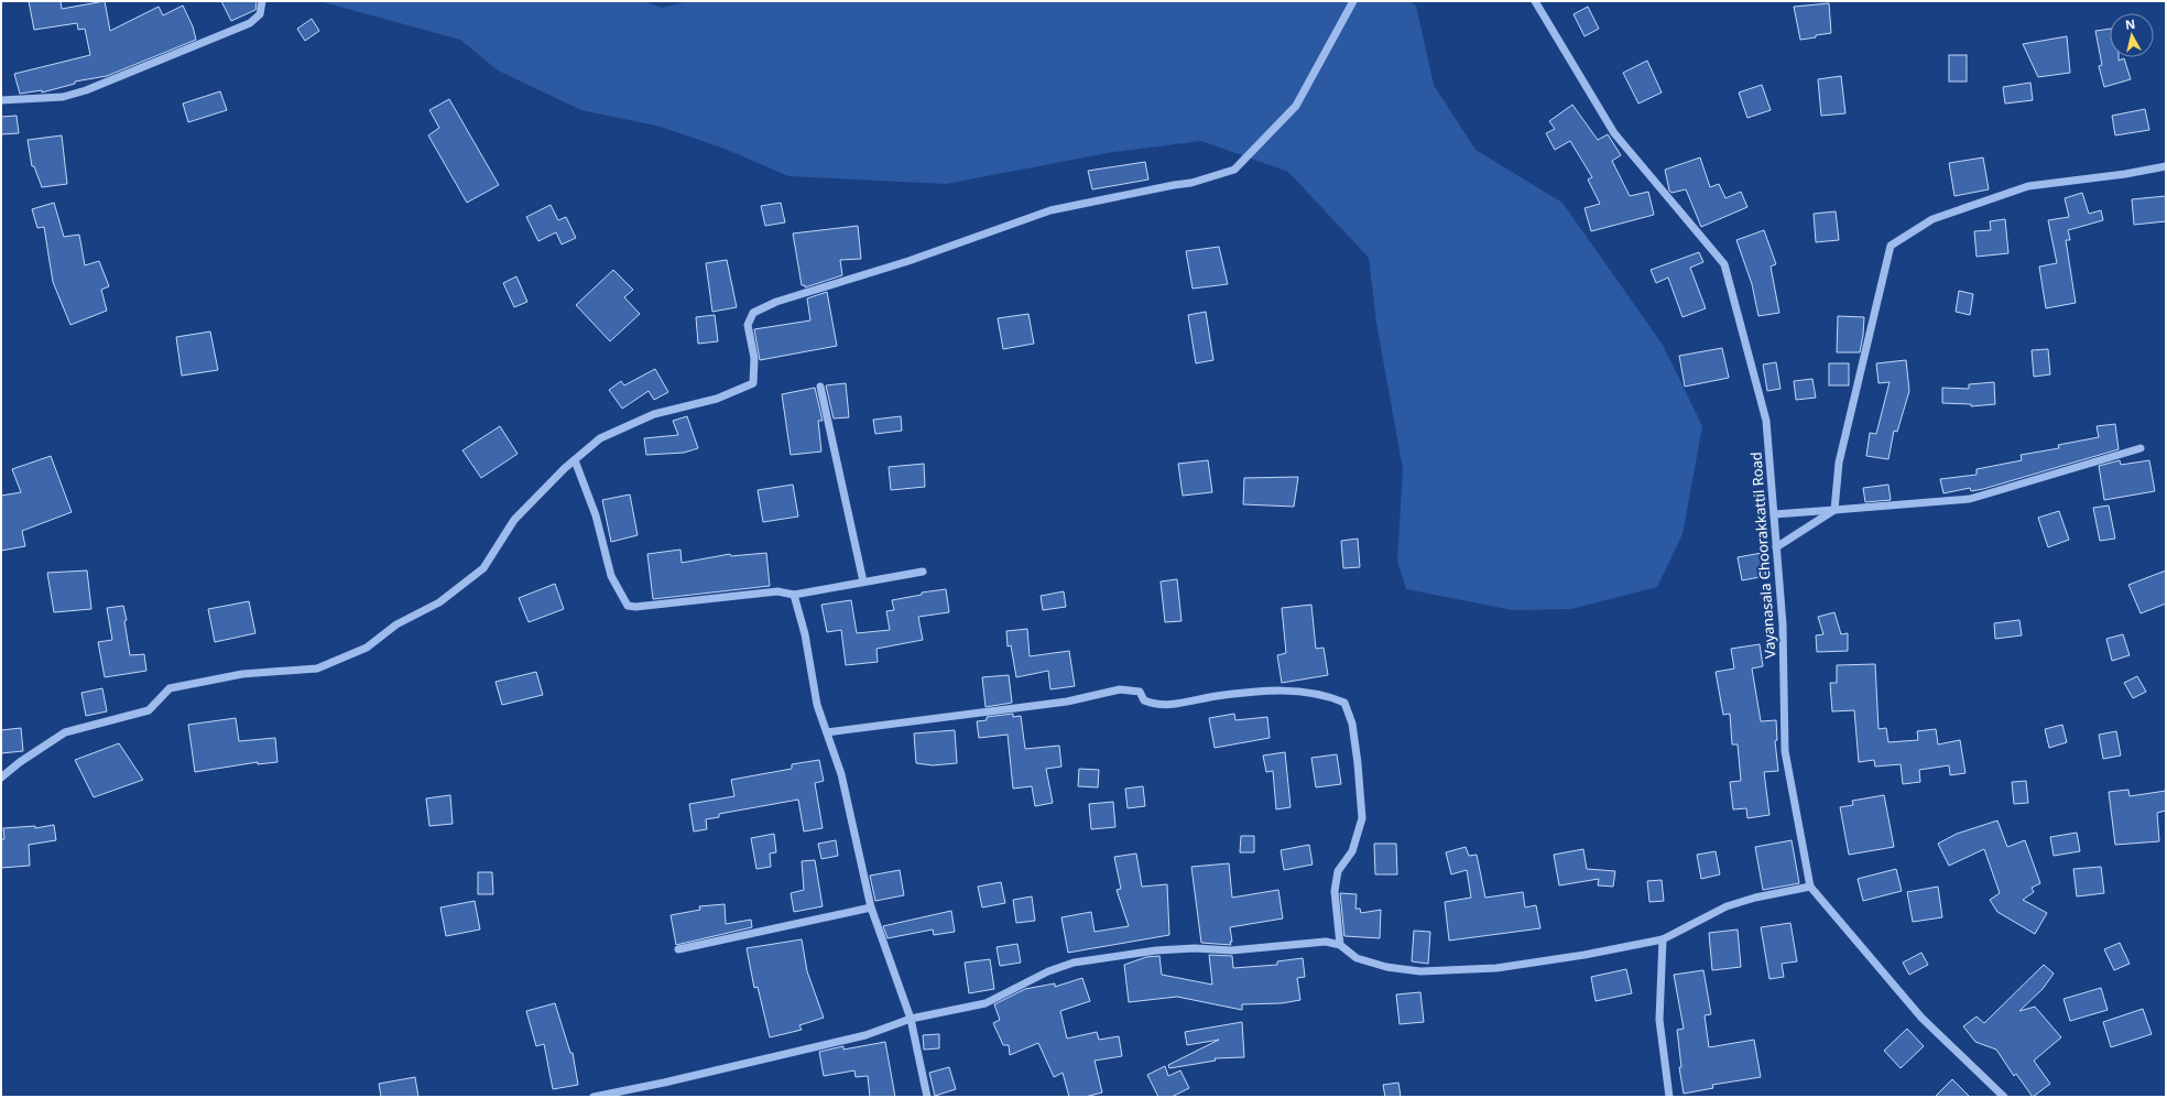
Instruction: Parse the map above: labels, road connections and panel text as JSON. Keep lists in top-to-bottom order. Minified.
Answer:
{"streets":{"street":["Vayanasala Choorakkattil Road"]},"north":"top"}
